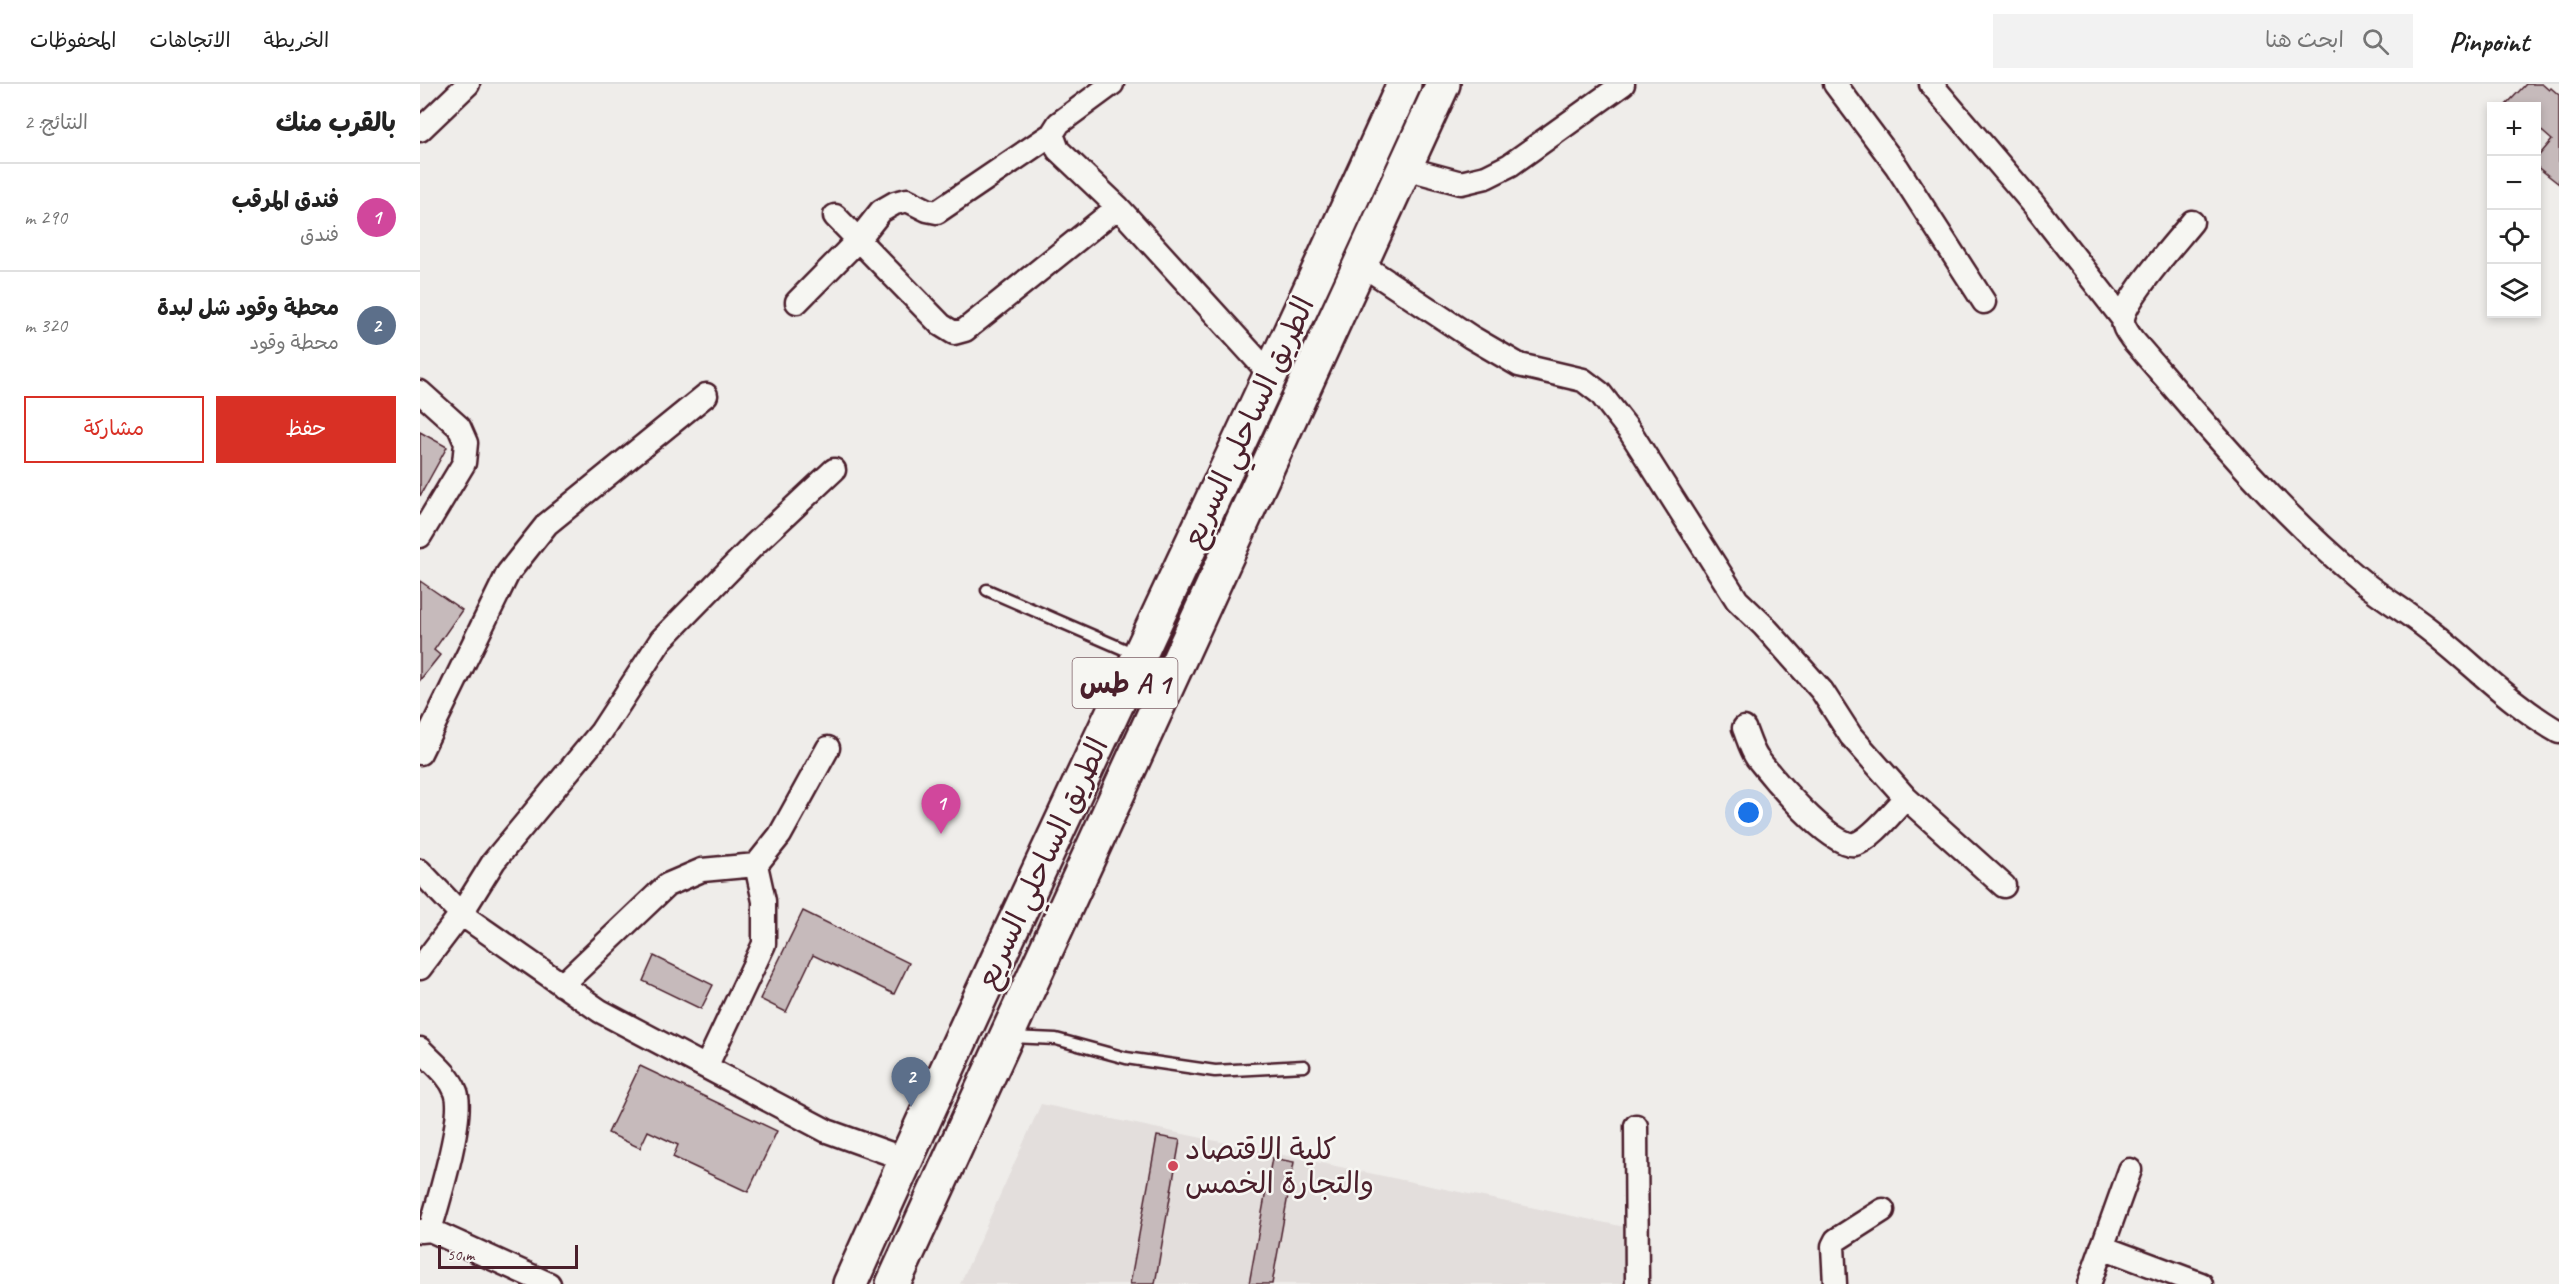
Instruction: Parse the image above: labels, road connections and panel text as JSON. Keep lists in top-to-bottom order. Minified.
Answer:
{"streets":{"highway":["الطريق الساحلي السريع","طس A 1"]},"places":["كلية الاقتصاد والتجارة الخمس"],"scale_bar":"50 m","page":{"header":"Pinpoint","search":"ابحث هنا","nav":["الخريطة","الاتجاهات","المحفوظات"],"heading":["بالقرب منك","النتائج: 2"],"map_buttons":["+","−"],"list":[{"mark":"1","name":"فندق المرقب","note":"فندق","value":"290 m"},{"mark":"2","name":"محطة وقود شل لبدة","note":"محطة وقود","value":"320 m"}],"buttons":["حفظ","مشاركة"],"pins":["1","2"],"scale":"50 m"}}
